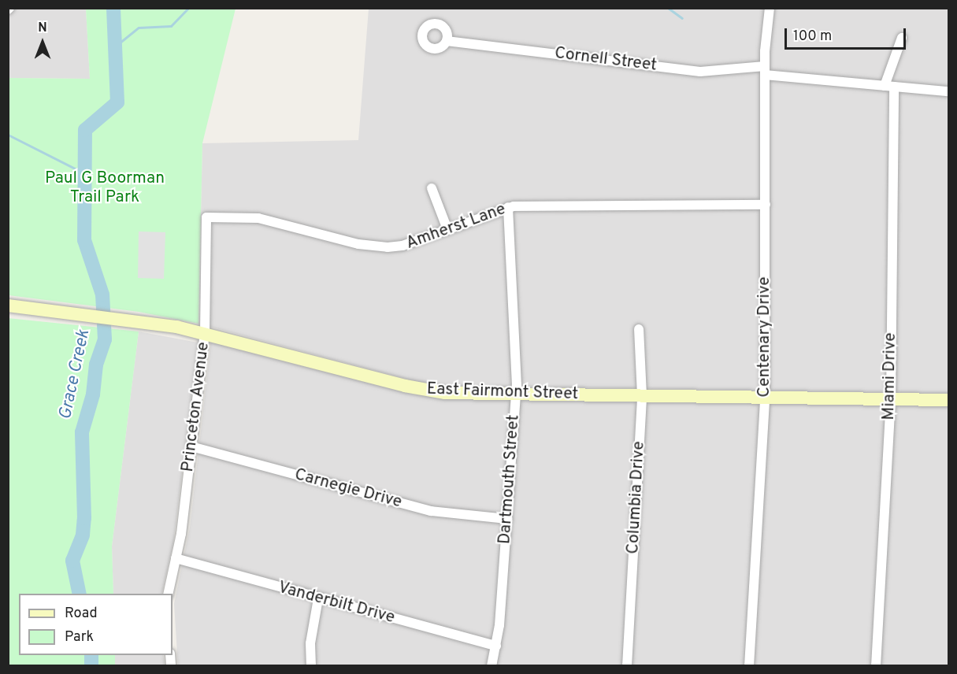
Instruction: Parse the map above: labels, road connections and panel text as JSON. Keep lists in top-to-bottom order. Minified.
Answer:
{"streets":{"street":["Cornell Street","Amherst Lane","Centenary Drive","Miami Drive","East Fairmont Street","Princeton Avenue","Dartmouth Street","Carnegie Drive","Columbia Drive","Vanderbilt Drive"]},"crossings":[["Cornell Street","Centenary Drive"],["Cornell Street","Miami Drive"],["Amherst Lane","Centenary Drive"],["Amherst Lane","Princeton Avenue"],["Amherst Lane","Dartmouth Street"],["Centenary Drive","East Fairmont Street"],["Miami Drive","East Fairmont Street"],["East Fairmont Street","Princeton Avenue"],["East Fairmont Street","Dartmouth Street"],["East Fairmont Street","Columbia Drive"],["Princeton Avenue","Carnegie Drive"],["Princeton Avenue","Vanderbilt Drive"],["Dartmouth Street","Carnegie Drive"],["Dartmouth Street","Vanderbilt Drive"]],"water":["Grace Creek"],"parks":["Paul G Boorman Trail Park"],"legend":["Road","Park"],"scale_bar":"100 m","north":"top"}
